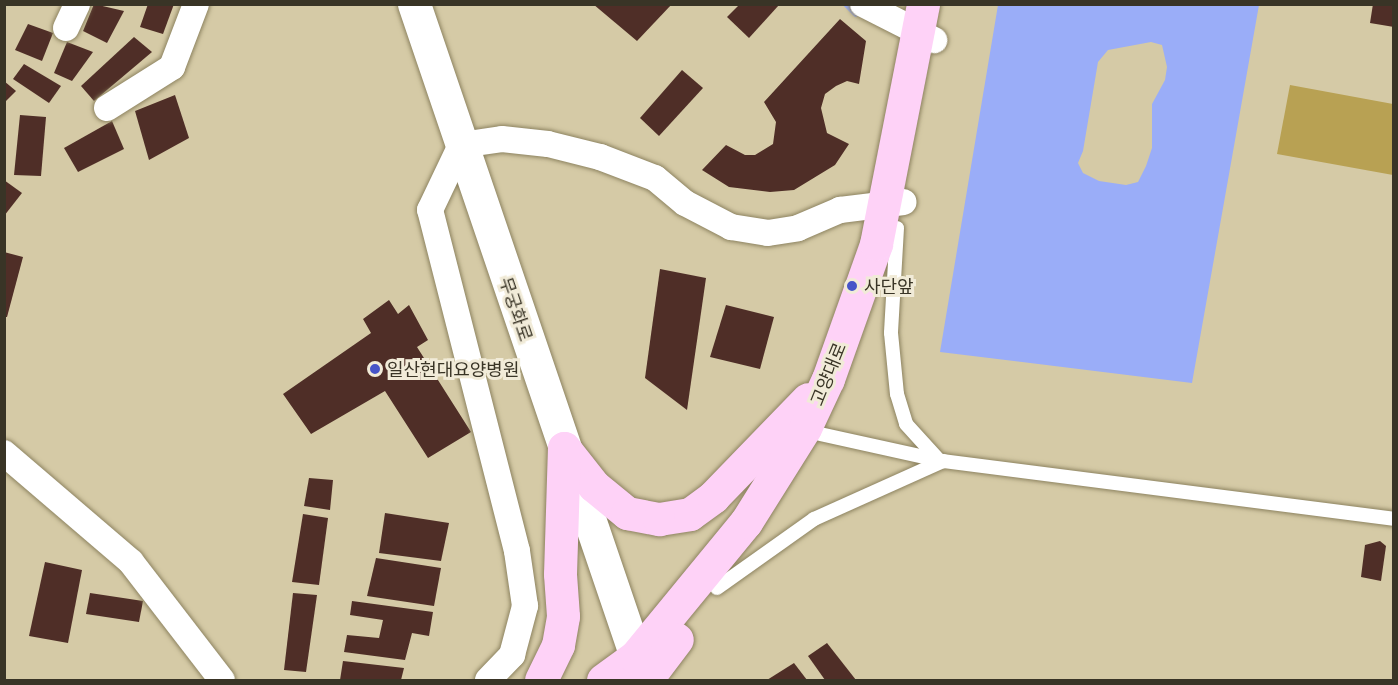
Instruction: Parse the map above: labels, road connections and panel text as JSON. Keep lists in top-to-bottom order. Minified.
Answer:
{"streets":{"main road":["무궁화로","고양대로"]},"crossings":[["무궁화로","고양대로"]],"places":["사단앞","일산현대요양병원"]}
